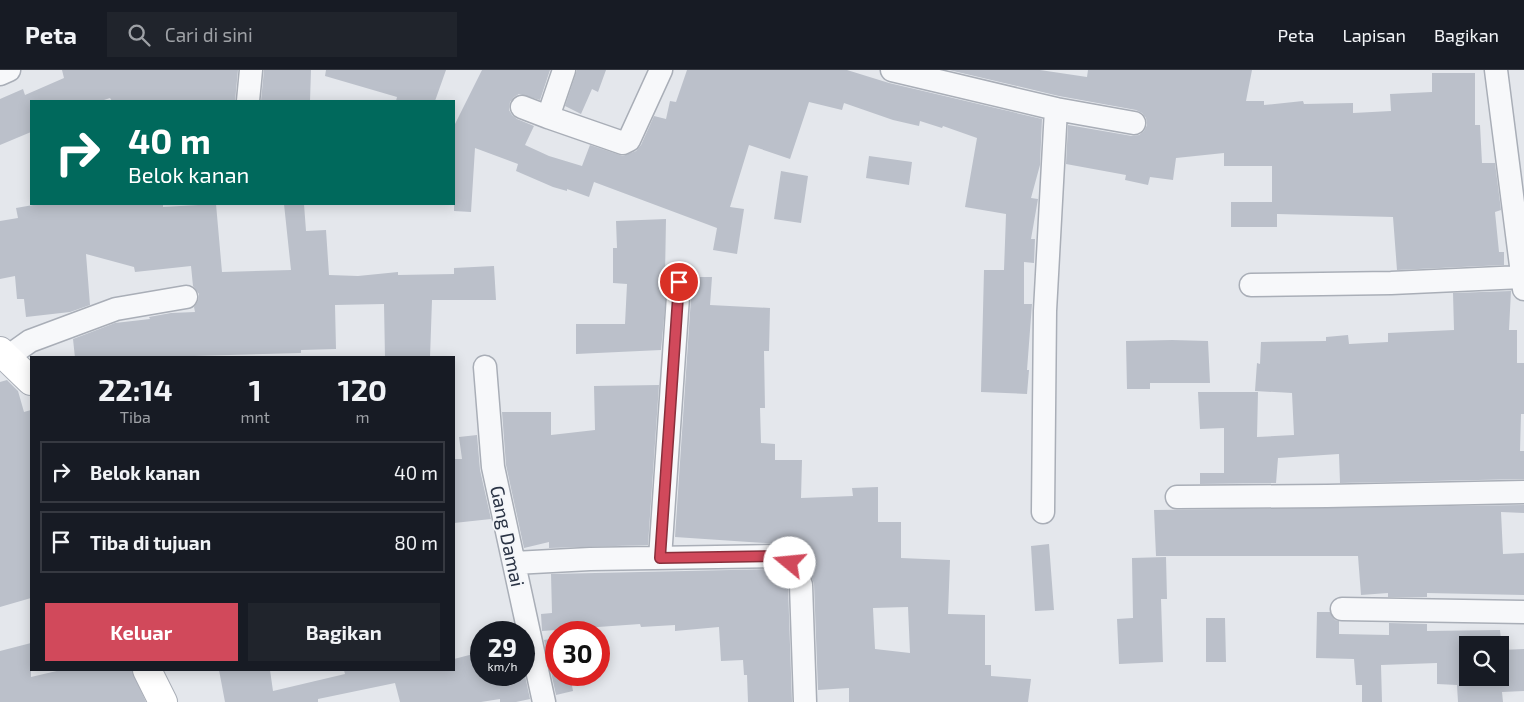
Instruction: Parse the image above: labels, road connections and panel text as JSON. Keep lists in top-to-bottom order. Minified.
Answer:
{"streets":{"street":["Gang Damai"]},"page":{"header":"Peta","search":"Cari di sini","nav":["Peta","Lapisan","Bagikan"],"turn":["40 m","Belok kanan"],"eta":["22:14","Tiba","1","mnt","120","m"],"list":[{"name":"Belok kanan","value":"40 m"},{"name":"Tiba di tujuan","value":"80 m"}],"buttons":["Keluar","Bagikan"],"speed":"29 km/h","limit":"30"}}
